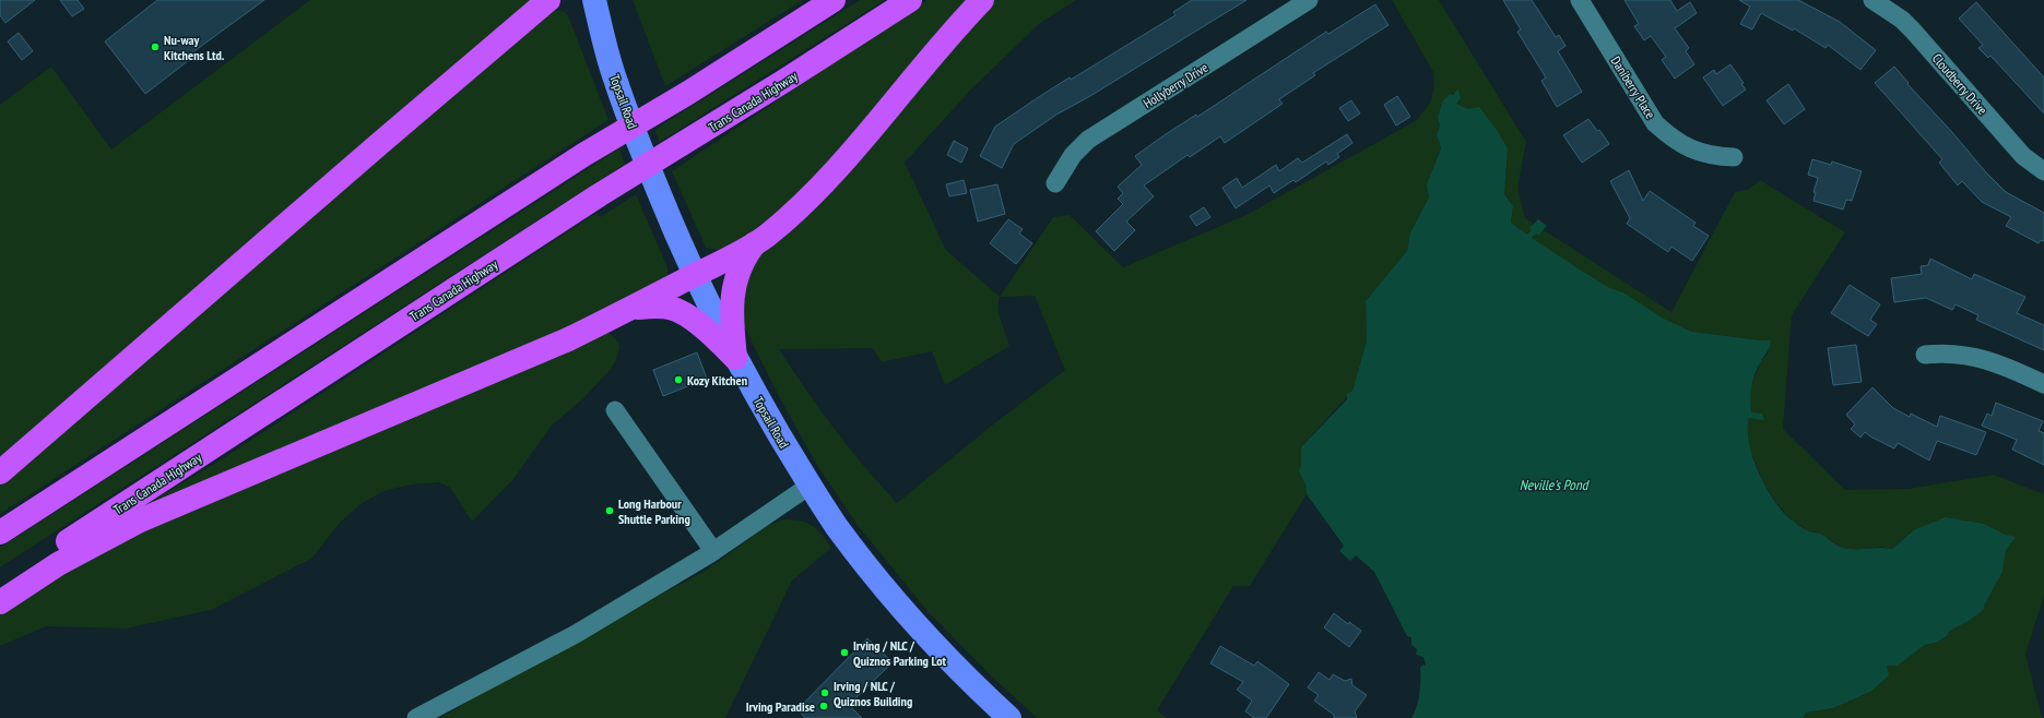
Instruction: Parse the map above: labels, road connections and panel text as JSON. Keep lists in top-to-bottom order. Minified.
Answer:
{"streets":{"highway":["Trans Canada Highway"],"main road":["Topsail Road"],"street":["Cloudberry Drive","Hollyberry Drive","Daniberry Place"]},"water":["Neville's Pond"],"places":["Nu-way Kitchens Ltd.","Kozy Kitchen","Long Harbour Shuttle Parking","Irving / NLC / Quiznos Parking Lot","Irving / NLC / Quiznos Building","Irving Paradise"]}
